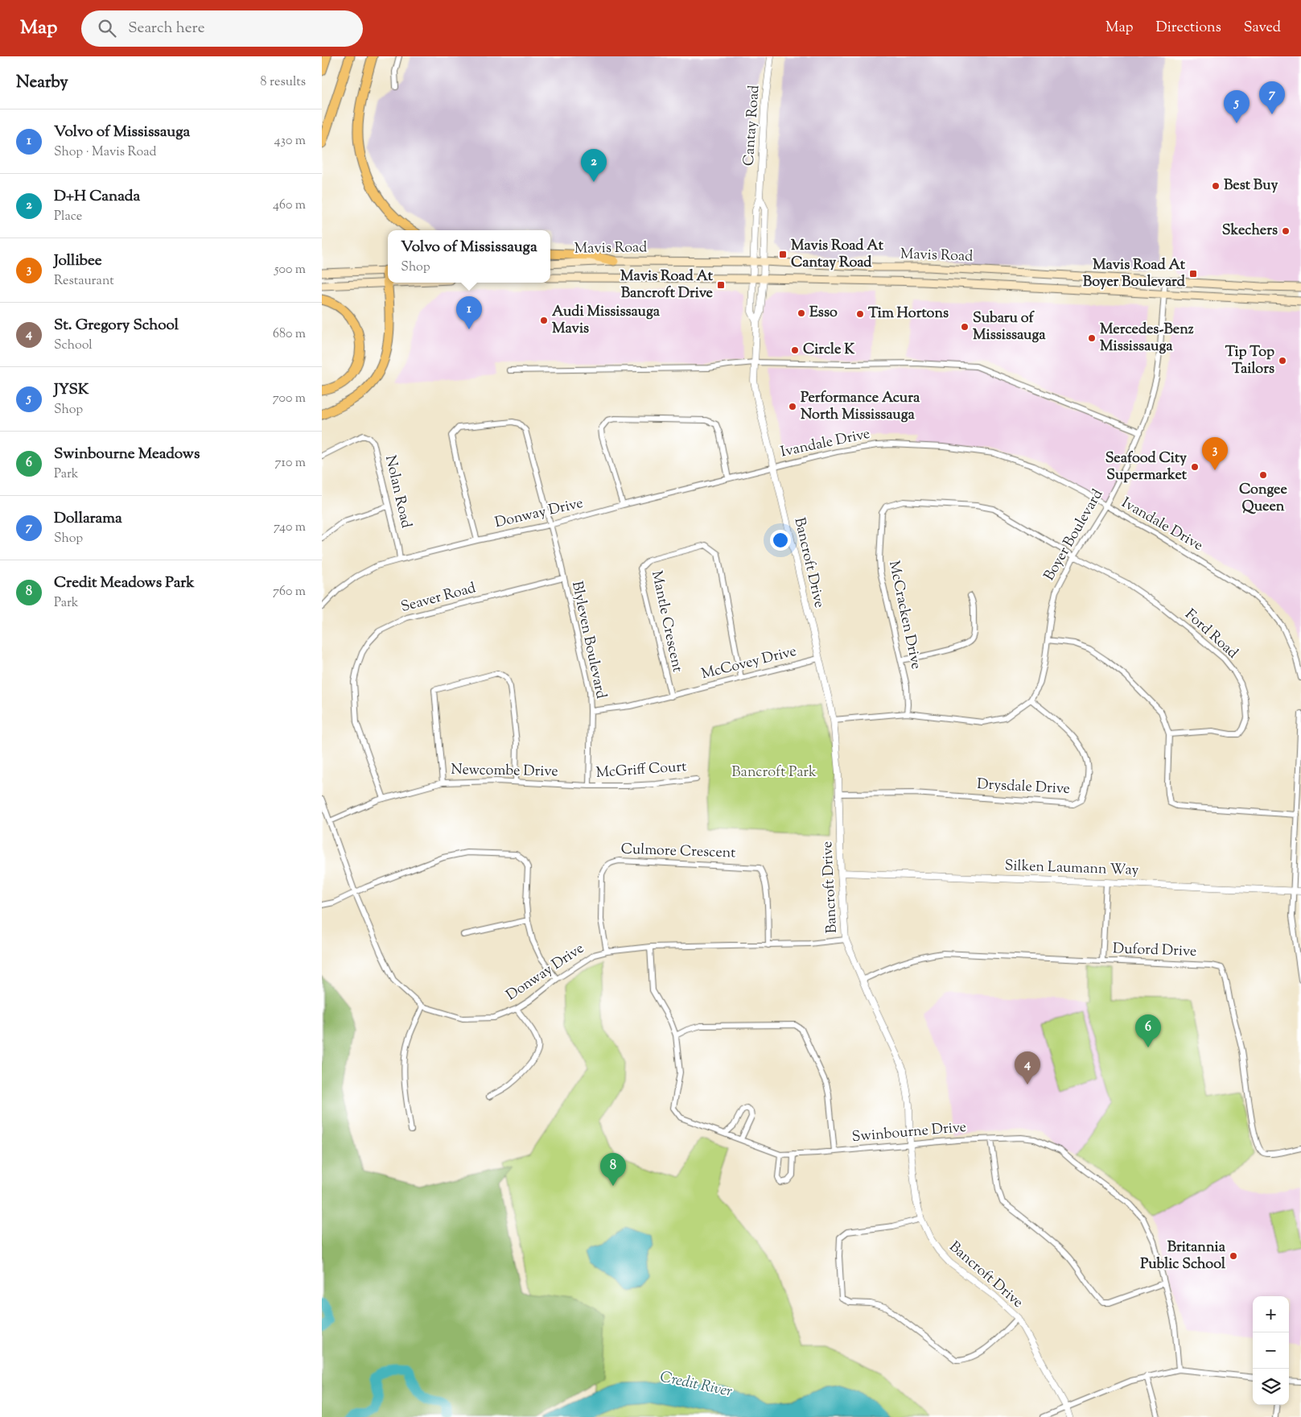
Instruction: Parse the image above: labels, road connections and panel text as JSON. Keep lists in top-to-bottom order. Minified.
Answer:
{"streets":{"main road":["Mavis Road"],"street":["Cantay Road","Ivandale Drive","Nolan Road","Donway Drive","Boyer Boulevard","Bancroft Drive","Seaver Road","McCracken Drive","Mantle Crescent","Ford Road","Blyleven Boulevard","McCovey Drive","McGriff Court","Newcombe Drive","Drysdale Drive","Culmore Crescent","Silken Laumann Way","Duford Drive","Swinbourne Drive"]},"crossings":[["Cantay Road","Mavis Road"],["Cantay Road","Bancroft Drive"],["Mavis Road","Boyer Boulevard"],["Mavis Road","Bancroft Drive"],["Ivandale Drive","Donway Drive"],["Ivandale Drive","Boyer Boulevard"],["Ivandale Drive","Bancroft Drive"],["Nolan Road","Donway Drive"],["Donway Drive","Bancroft Drive"],["Donway Drive","Blyleven Boulevard"],["Donway Drive","Newcombe Drive"],["Donway Drive","Culmore Crescent"],["Donway Drive","Swinbourne Drive"],["Boyer Boulevard","Bancroft Drive"],["Boyer Boulevard","McCracken Drive"],["Boyer Boulevard","Ford Road"],["Boyer Boulevard","Drysdale Drive"],["Bancroft Drive","McCovey Drive"],["Bancroft Drive","Drysdale Drive"],["Bancroft Drive","Silken Laumann Way"],["Bancroft Drive","Duford Drive"],["Bancroft Drive","Swinbourne Drive"],["Seaver Road","Blyleven Boulevard"],["Seaver Road","Newcombe Drive"],["McCracken Drive","Ford Road"],["Mantle Crescent","McCovey Drive"],["Blyleven Boulevard","McCovey Drive"],["Blyleven Boulevard","McGriff Court"],["Blyleven Boulevard","Newcombe Drive"],["McGriff Court","Newcombe Drive"]],"water":["Credit River"],"parks":["Bancroft Park"],"places":{"other":["Best Buy","Skechers","Esso","Tim Hortons","Audi Mississauga Mavis","Subaru of Mississauga","Mercedes-Benz Mississauga","Circle K","Tip Top Tailors","Performance Acura North Mississauga","Seafood City Supermarket","Congee Queen","Britannia Public School"],"transit":["Mavis Road At Cantay Road","Mavis Road At Boyer Boulevard","Mavis Road At Bancroft Drive"]},"page":{"header":"Map","search":"Search here","nav":["Map","Directions","Saved"],"heading":["Nearby","8 results"],"pins":["7","5","2","1","3","6","4","8"],"list":[{"mark":"1","name":"Volvo of Mississauga","note":"Shop · Mavis Road","value":"430 m"},{"mark":"2","name":"D+H Canada","note":"Place","value":"460 m"},{"mark":"3","name":"Jollibee","note":"Restaurant","value":"500 m"},{"mark":"4","name":"St. Gregory School","note":"School","value":"680 m"},{"mark":"5","name":"JYSK","note":"Shop","value":"700 m"},{"mark":"6","name":"Swinbourne Meadows","note":"Park","value":"710 m"},{"mark":"7","name":"Dollarama","note":"Shop","value":"740 m"},{"mark":"8","name":"Credit Meadows Park","note":"Park","value":"760 m"}],"popup":["Volvo of Mississauga","Shop"],"map_buttons":["+","−"]}}
